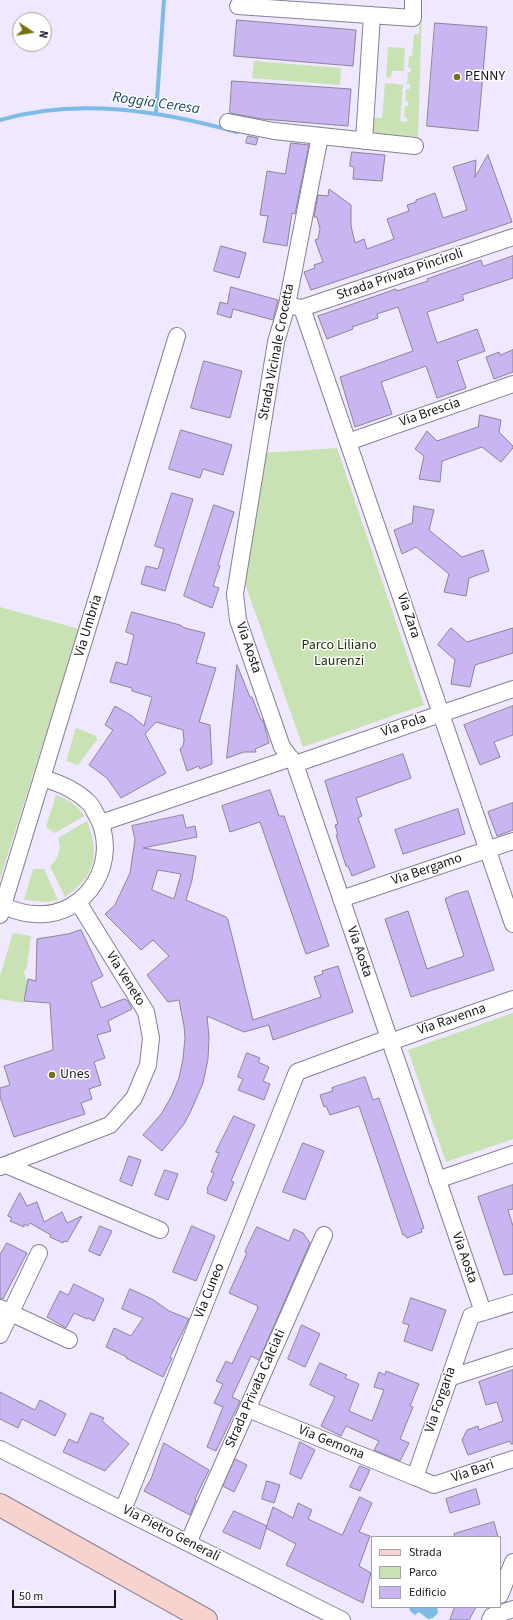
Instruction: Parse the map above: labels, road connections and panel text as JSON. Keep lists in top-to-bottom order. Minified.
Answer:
{"streets":{"street":["Strada Privata Pinciroli","Strada Vicinale Crocetta","Via Brescia","Via Zara","Via Umbria","Via Aosta","Via Pola","Via Bergamo","Via Veneto","Via Ravenna","Via Cuneo","Strada Privata Calciati","Via Forgaria","Via Gemona","Via Bari","Via Pietro Generali"]},"crossings":[["Strada Privata Pinciroli","Strada Vicinale Crocetta"],["Strada Privata Pinciroli","Via Zara"],["Strada Vicinale Crocetta","Via Zara"],["Strada Vicinale Crocetta","Via Aosta"],["Via Brescia","Via Zara"],["Via Zara","Via Pola"],["Via Zara","Via Bergamo"],["Via Aosta","Via Pola"],["Via Aosta","Via Bergamo"],["Via Aosta","Via Ravenna"],["Via Aosta","Via Forgaria"],["Via Ravenna","Via Cuneo"],["Via Cuneo","Via Pietro Generali"],["Strada Privata Calciati","Via Gemona"],["Strada Privata Calciati","Via Pietro Generali"],["Via Forgaria","Via Gemona"],["Via Forgaria","Via Bari"],["Via Gemona","Via Bari"]],"water":["Roggia Ceresa"],"parks":["Parco Liliano Laurenzi"],"places":["PENNY","Unes"],"legend":["Strada","Parco","Edificio"],"scale_bar":"50 m","north":"right"}
